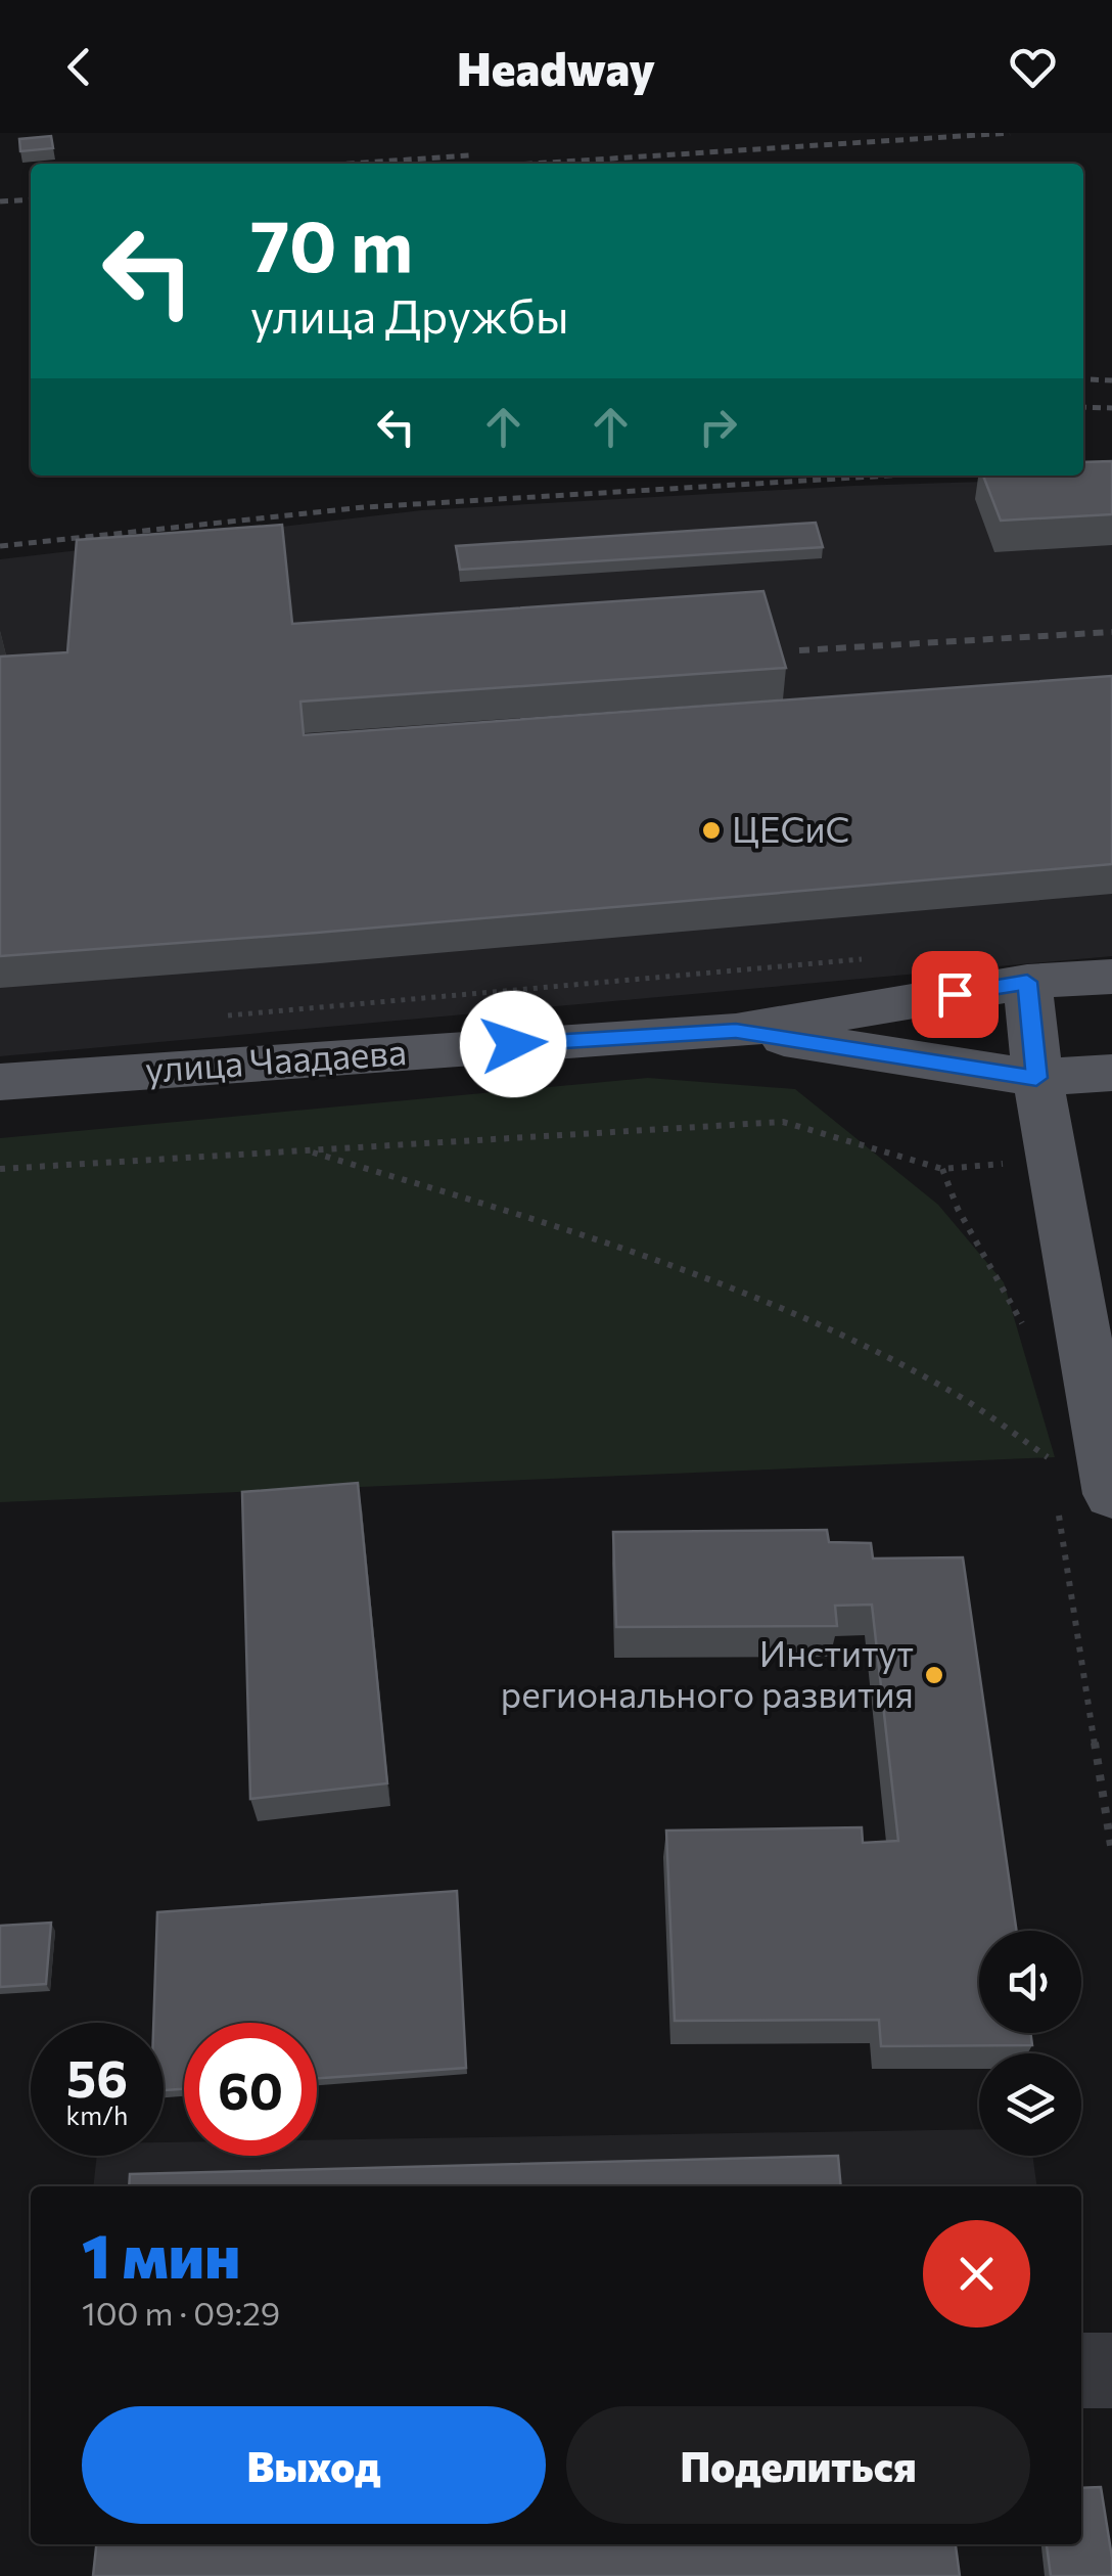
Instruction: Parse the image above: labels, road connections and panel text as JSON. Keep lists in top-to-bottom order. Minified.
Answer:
{"streets":{"main road":["улица Чаадаева"]},"places":["ЦЕСиС","Институт регионального развития"],"page":{"header":"Headway","turn":["70 m","улица Дружбы"],"speed":"56 km/h","limit":"60","heading":["1 мин","100 m · 09:29"],"buttons":["Выход","Поделиться"]}}
